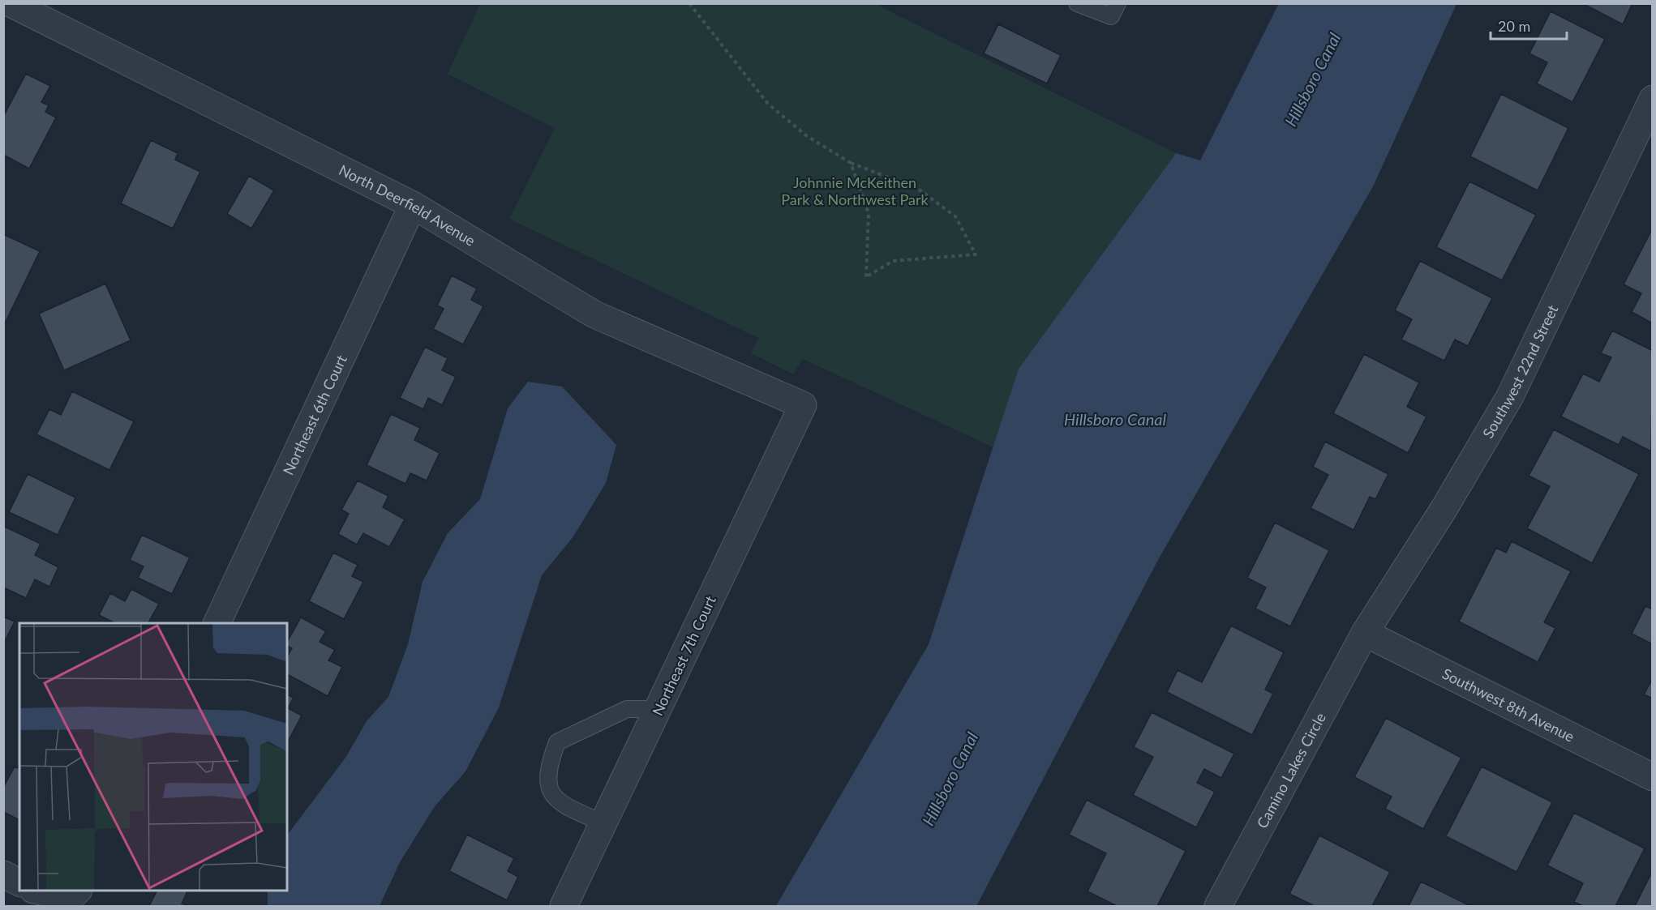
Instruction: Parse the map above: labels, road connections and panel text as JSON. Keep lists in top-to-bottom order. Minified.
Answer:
{"streets":{"street":["North Deerfield Avenue","Southwest 22nd Street","Northeast 6th Court","Northeast 7th Court","Southwest 8th Avenue","Camino Lakes Circle"]},"crossings":[["North Deerfield Avenue","Northeast 6th Court"],["North Deerfield Avenue","Northeast 7th Court"],["Southwest 22nd Street","Southwest 8th Avenue"],["Southwest 22nd Street","Camino Lakes Circle"],["Southwest 8th Avenue","Camino Lakes Circle"]],"water":["Hillsboro Canal"],"parks":["Johnnie McKeithen Park & Northwest Park"],"scale_bar":"20 m"}
